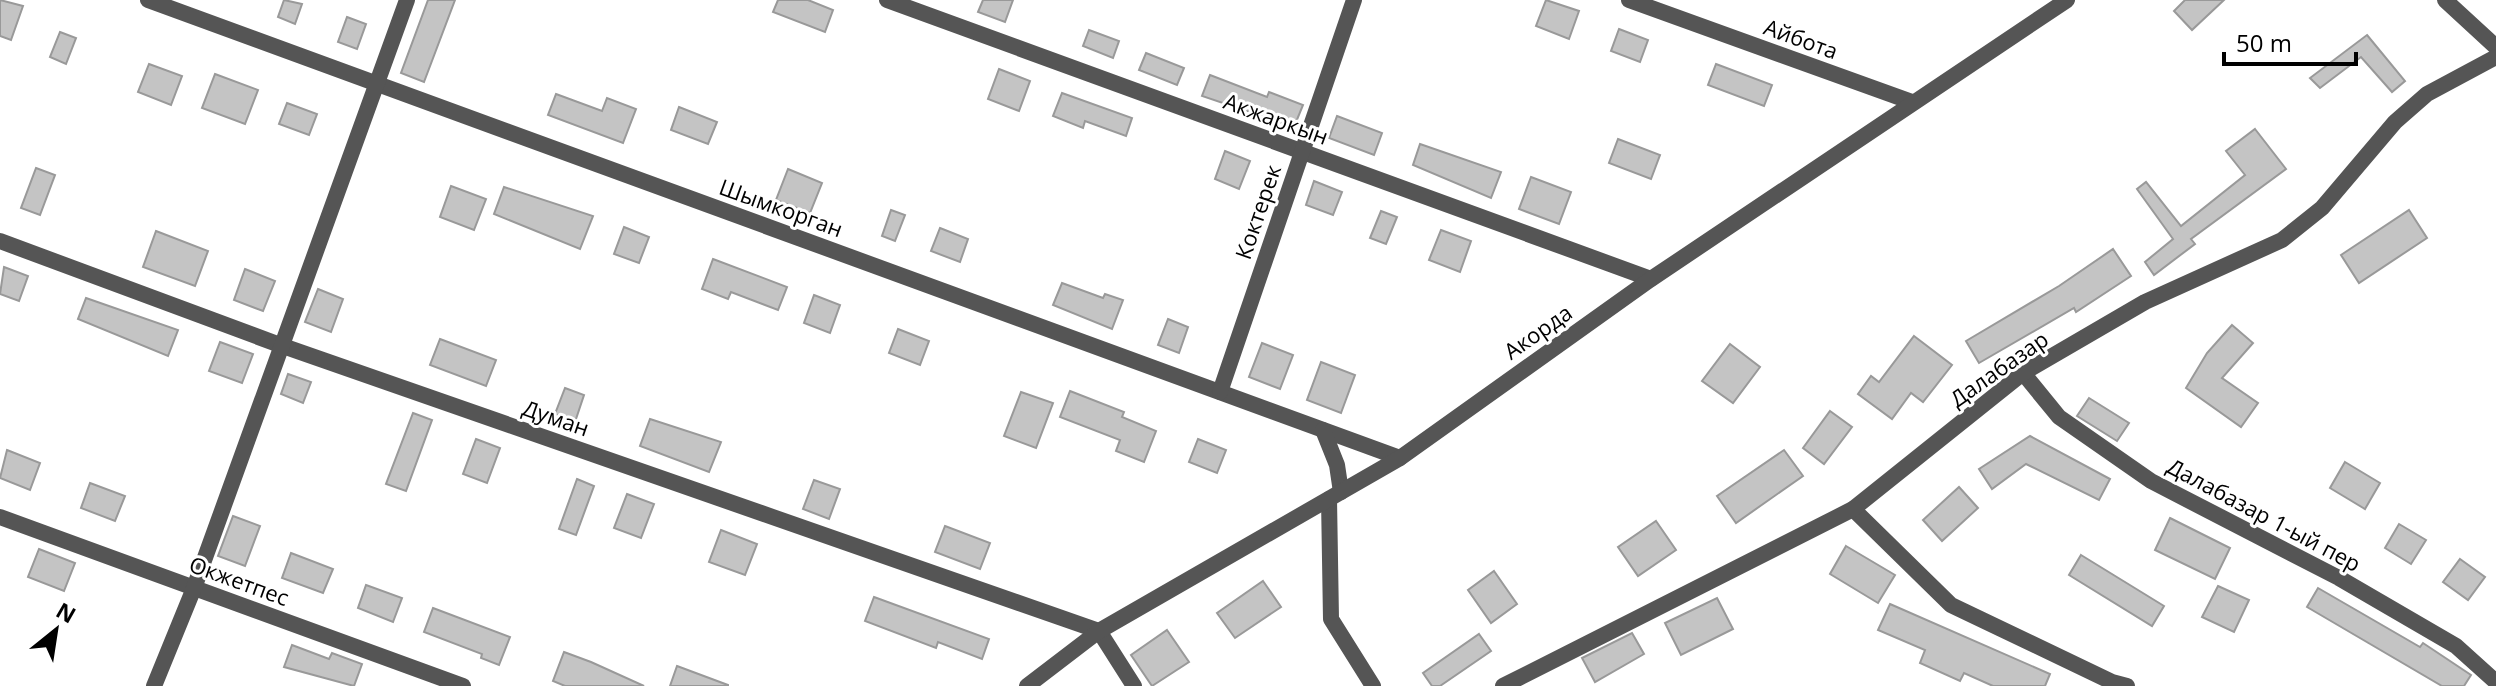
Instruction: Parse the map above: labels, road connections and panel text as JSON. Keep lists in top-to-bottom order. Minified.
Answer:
{"streets":{"street":["Айбота","Акжаркын","Шымкорган","Коктерек","Акорда","Далабазар","Думан","Далабазар 1-ый пер","Окжетпес"]},"crossings":[["Айбота","Акорда"],["Акжаркын","Коктерек"],["Акжаркын","Акорда"],["Шымкорган","Коктерек"],["Шымкорган","Акорда"],["Акорда","Думан"],["Далабазар","Далабазар 1-ый пер"]],"scale_bar":"50 m","north":"top right"}
